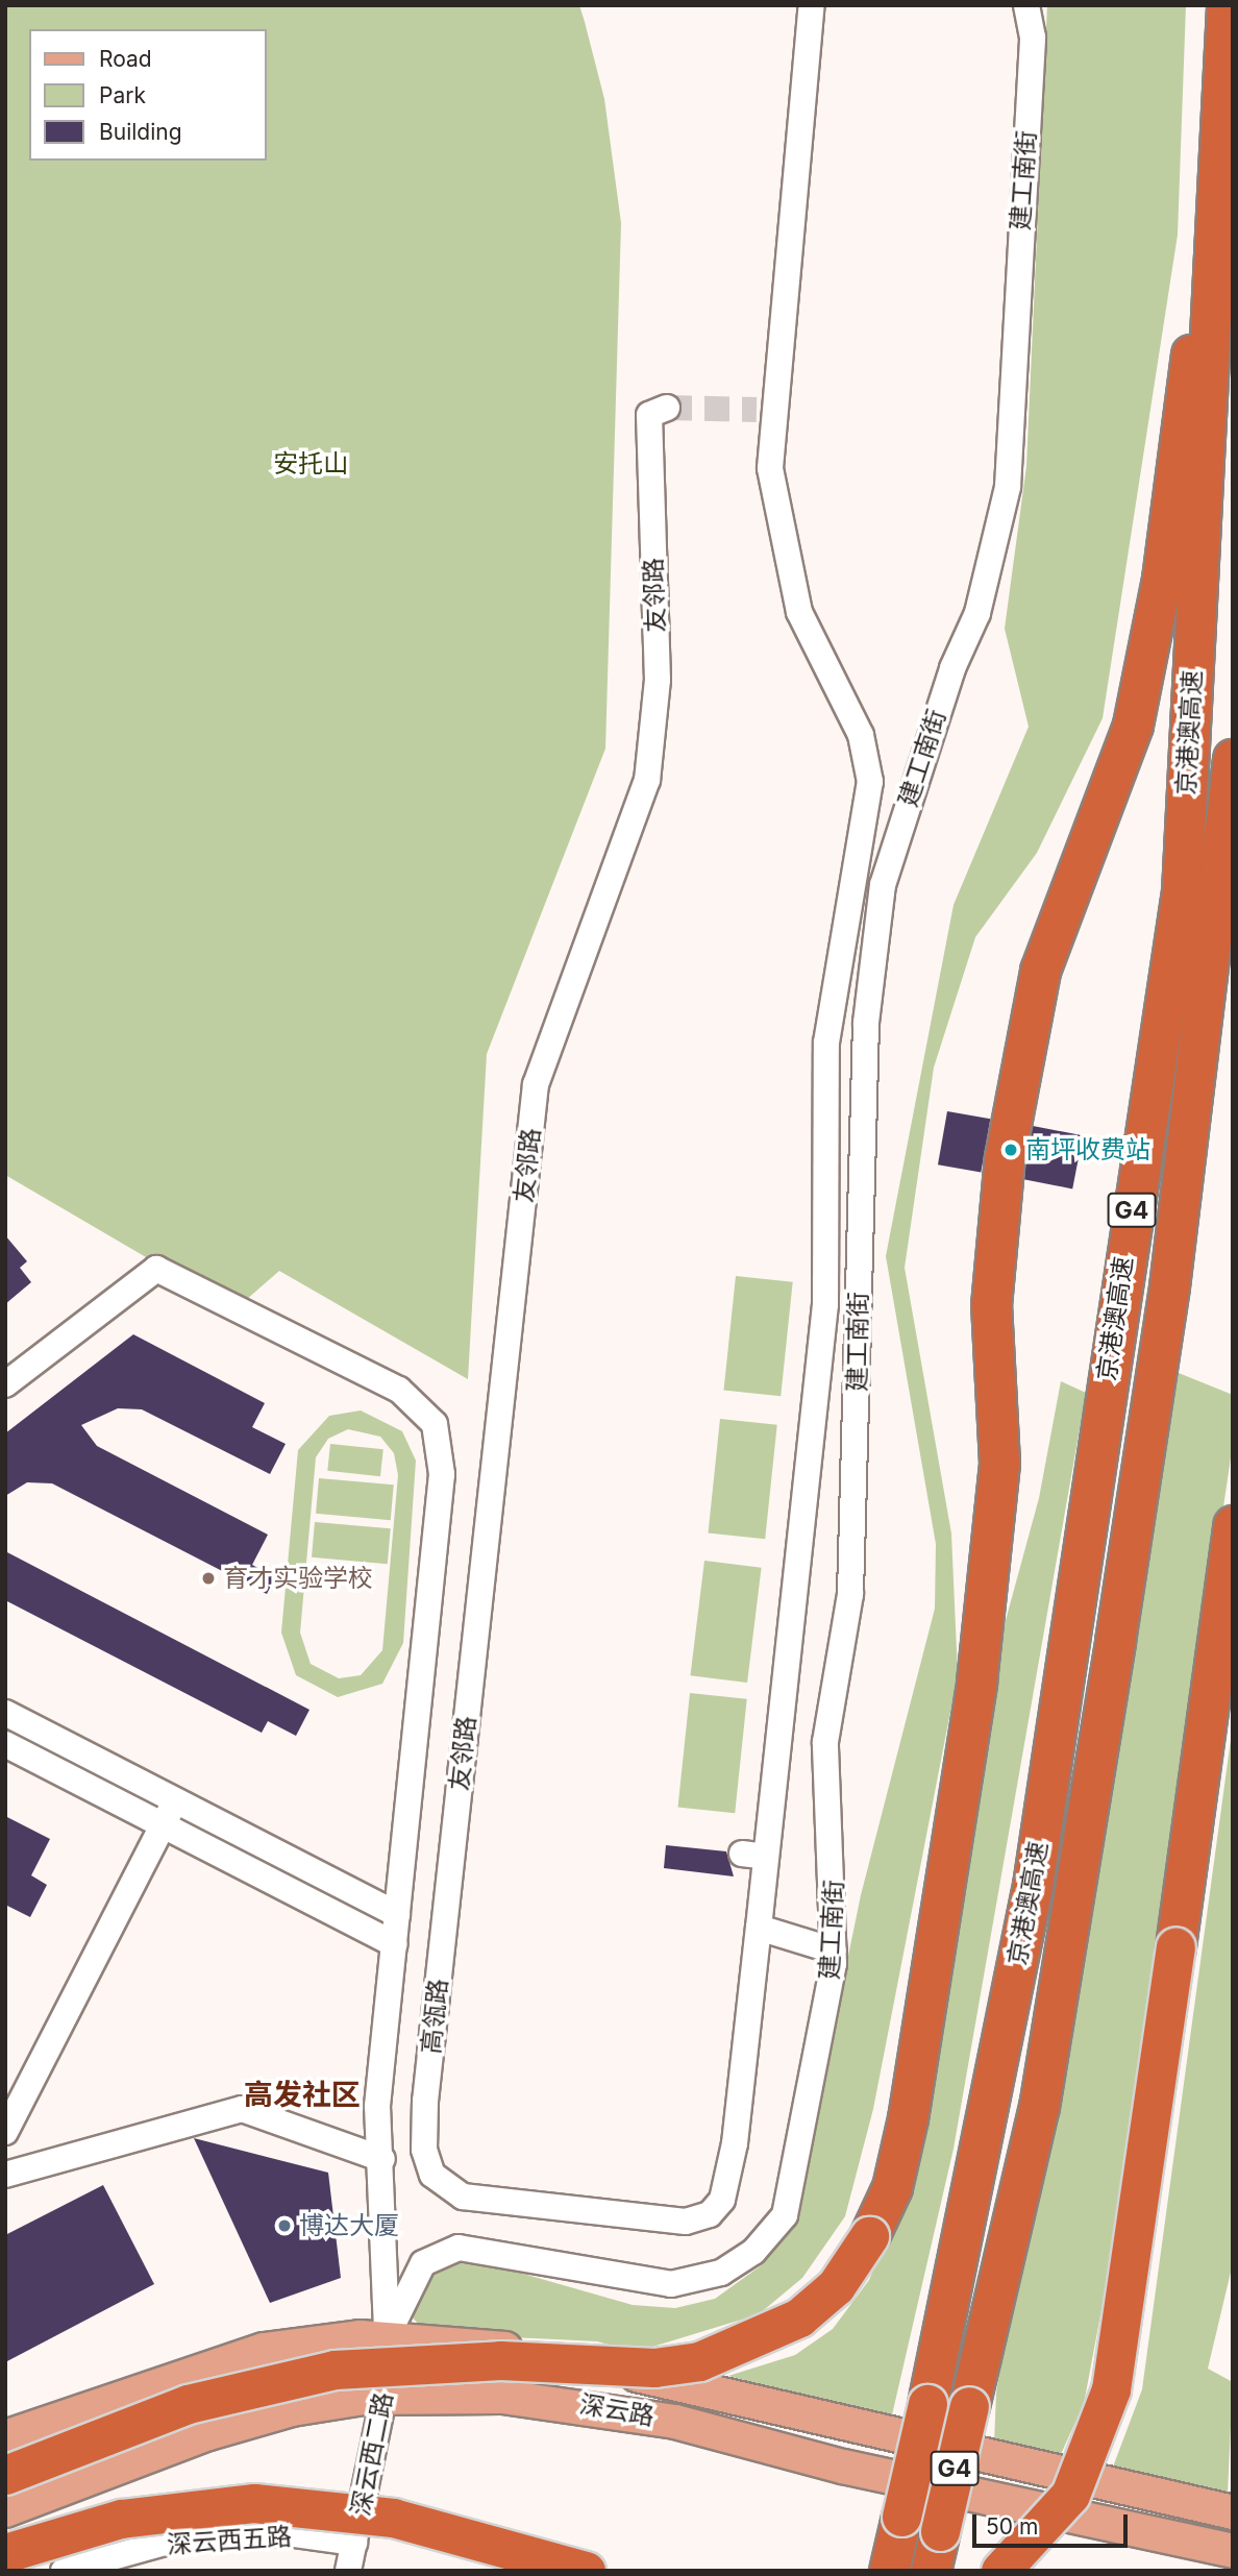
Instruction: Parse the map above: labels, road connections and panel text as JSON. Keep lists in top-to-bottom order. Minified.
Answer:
{"streets":{"highway":["京港澳高速","G4"],"main road":["深云路"],"street":["建工南街","友邻路","高瓴路","深云西二路","深云西五路"]},"crossings":[["建工南街","深云路"],["建工南街","深云西二路"],["友邻路","高瓴路"],["深云路","深云西二路"],["深云西二路","深云西五路"]],"districts":["高发社区"],"parks":["安托山"],"places":["南坪收费站","育才实验学校","博达大厦"],"legend":["Road","Park","Building"],"scale_bar":"50 m"}
